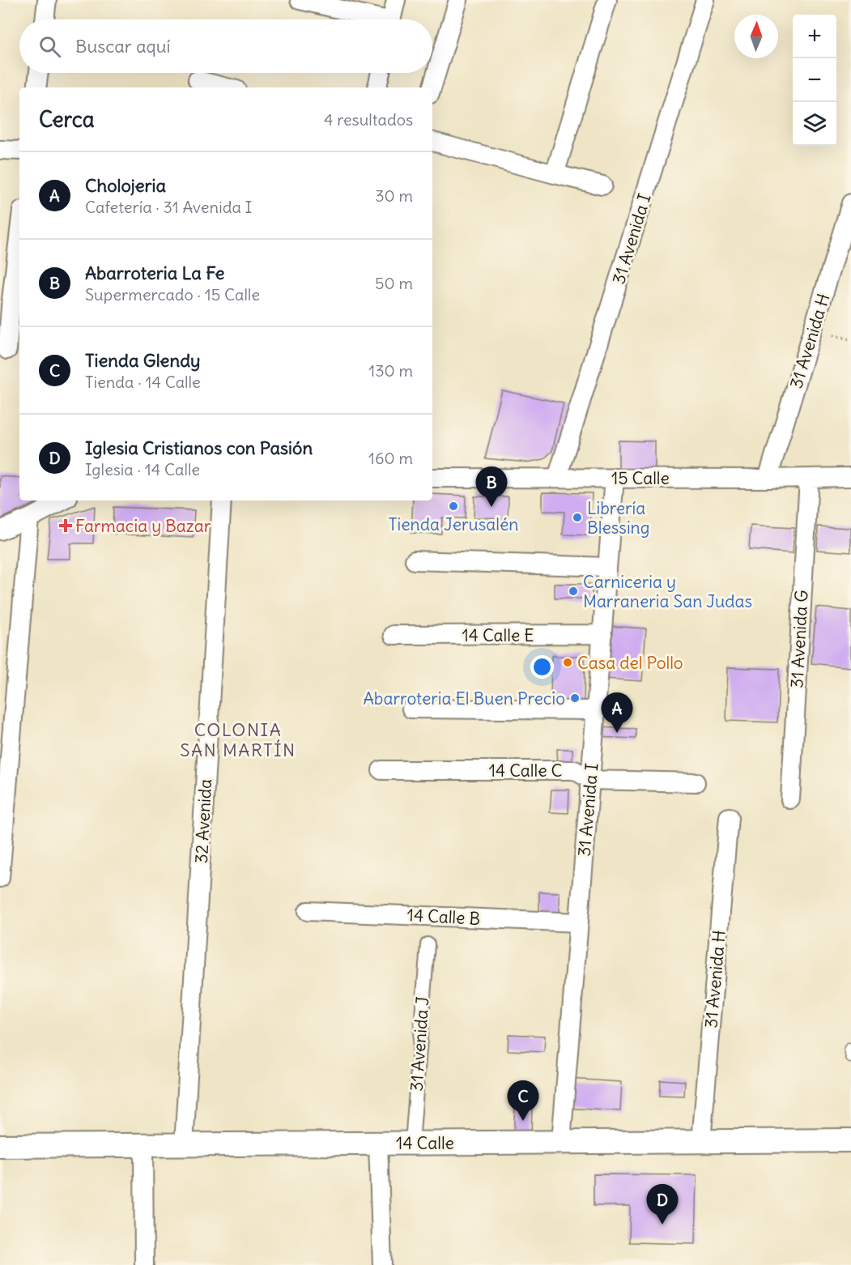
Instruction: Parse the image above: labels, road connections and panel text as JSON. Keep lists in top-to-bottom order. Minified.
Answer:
{"streets":{"street":["31 Avenida I","31 Avenida H","15 Calle","14 Calle E","31 Avenida G","14 Calle C","32 Avenida","14 Calle B","31 Avenida J","14 Calle"]},"crossings":[["31 Avenida I","15 Calle"],["31 Avenida I","14 Calle E"],["31 Avenida I","14 Calle C"],["31 Avenida I","14 Calle B"],["31 Avenida I","14 Calle"],["31 Avenida H","15 Calle"],["31 Avenida H","14 Calle"],["15 Calle","31 Avenida G"],["32 Avenida","14 Calle"],["31 Avenida J","14 Calle"]],"districts":["COLONIA SAN MARTÍN"],"places":{"other":["Tienda Jerusalén","Librería Blessing","Carniceria y Marraneria San Judas","Casa del Pollo","Abarroteria El Buen Precio"],"health":["Farmacia y Bazar"]},"north":"top","page":{"map_buttons":["+","−"],"search":"Buscar aquí","heading":["Cerca","4 resultados"],"list":[{"mark":"A","name":"Cholojeria","note":"Cafetería · 31 Avenida I","value":"30 m"},{"mark":"B","name":"Abarroteria La Fe","note":"Supermercado · 15 Calle","value":"50 m"},{"mark":"C","name":"Tienda Glendy","note":"Tienda · 14 Calle","value":"130 m"},{"mark":"D","name":"Iglesia Cristianos con Pasión","note":"Iglesia · 14 Calle","value":"160 m"}],"pins":["B","A","C","D"]}}
